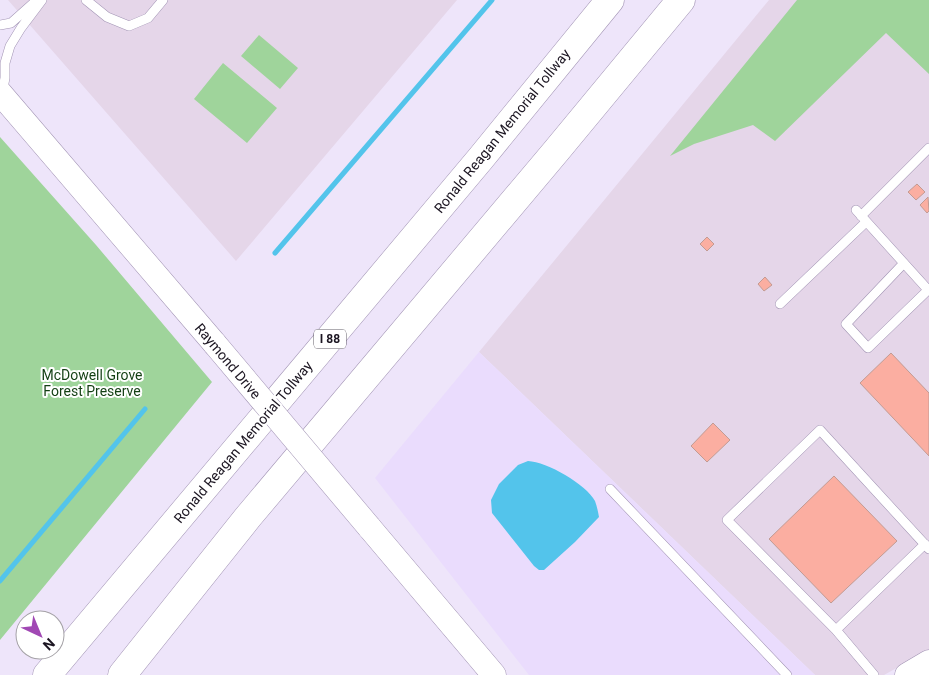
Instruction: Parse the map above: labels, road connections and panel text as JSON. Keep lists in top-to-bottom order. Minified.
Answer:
{"streets":{"highway":["Ronald Reagan Memorial Tollway","I 88"],"street":["Raymond Drive"]},"parks":["McDowell Grove Forest Preserve"],"north":"bottom right"}
